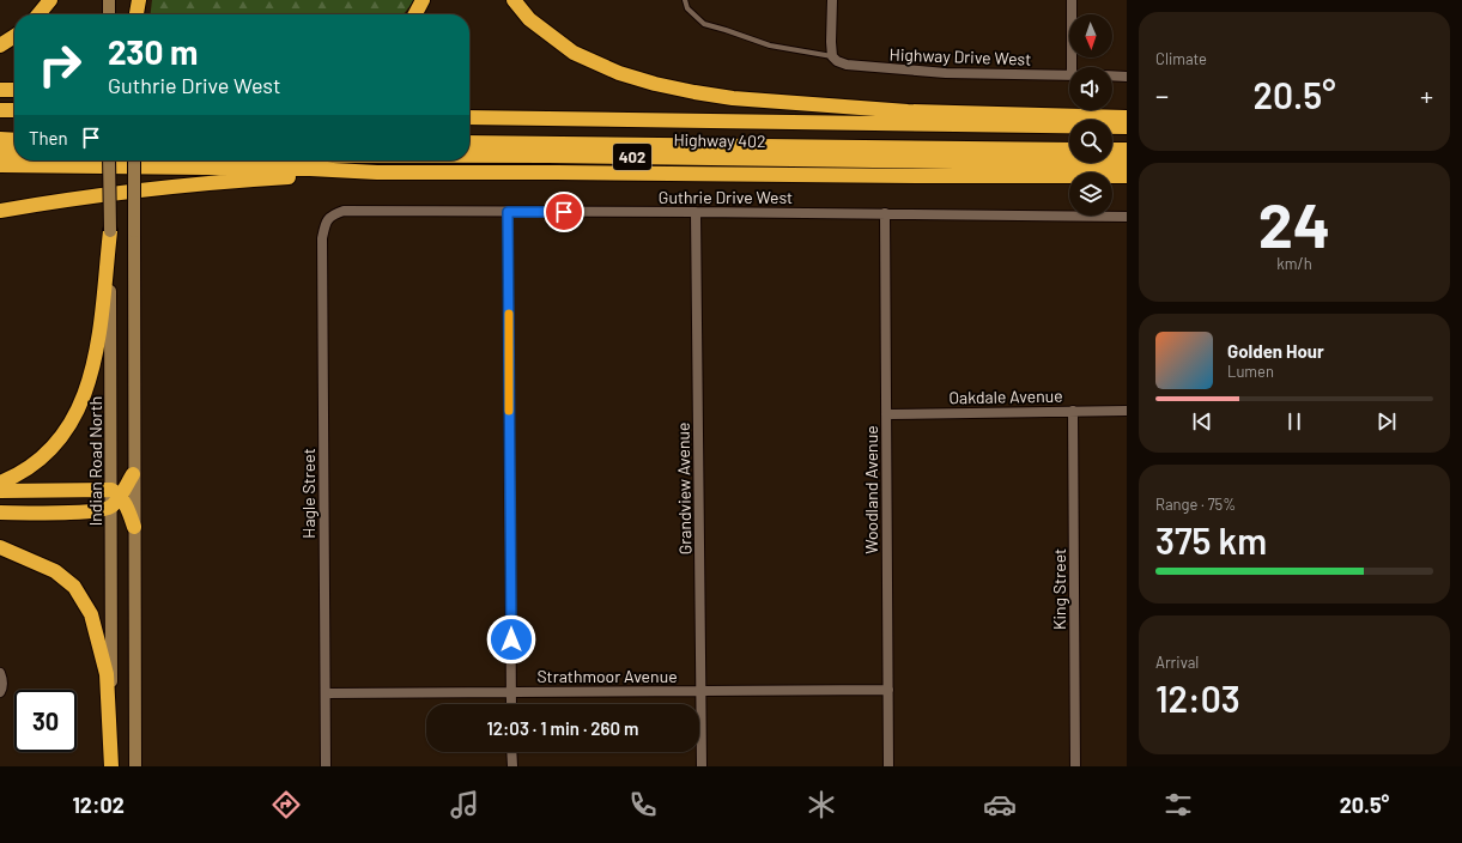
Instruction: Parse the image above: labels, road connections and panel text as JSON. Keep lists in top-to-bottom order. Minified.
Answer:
{"streets":{"highway":["Highway 402","402"],"main road":["Indian Road North"],"street":["Highway Drive West","Guthrie Drive West","Oakdale Avenue","Grandview Avenue","Woodland Avenue","Hagle Street","King Street","Strathmoor Avenue"]},"crossings":[["Guthrie Drive West","Grandview Avenue"],["Guthrie Drive West","Woodland Avenue"],["Guthrie Drive West","Hagle Street"],["Oakdale Avenue","Woodland Avenue"],["Oakdale Avenue","King Street"],["Grandview Avenue","Strathmoor Avenue"],["Woodland Avenue","Strathmoor Avenue"],["Hagle Street","Strathmoor Avenue"]],"north":"bottom","page":{"tile":["Climate",["24","km/h"],["Range · 75%","375 km"],["Arrival","12:03"]],"turn":["230 m","Guthrie Drive West"],"heat":["−","20.5°","+"],"then":"Then","song":["Golden Hour","Lumen"],"limit":"30","trip":"12:03 · 1 min · 260 m","tabs":["12:02","20.5°"]}}
